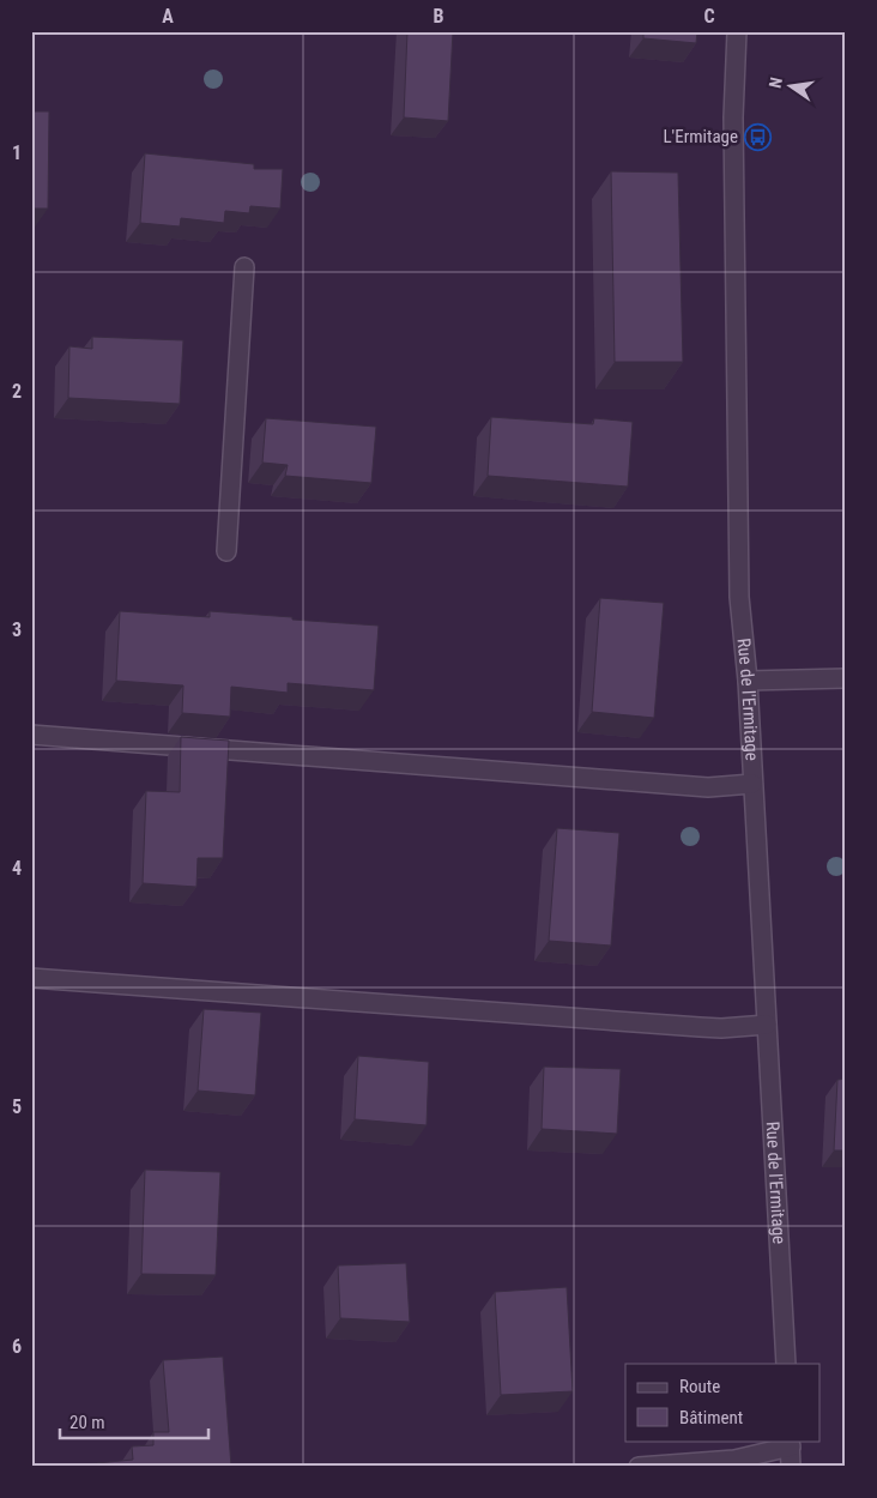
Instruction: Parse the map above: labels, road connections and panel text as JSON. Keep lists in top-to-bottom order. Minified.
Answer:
{"streets":{"street":["Rue de l'Ermitage"]},"places":{"bus stop":["L'Ermitage"]},"legend":["Route","Bâtiment"],"scale_bar":"20 m","north":"left","grid":{"columns":["A","B","C"],"rows":["1","2","3","4","5","6"]}}
